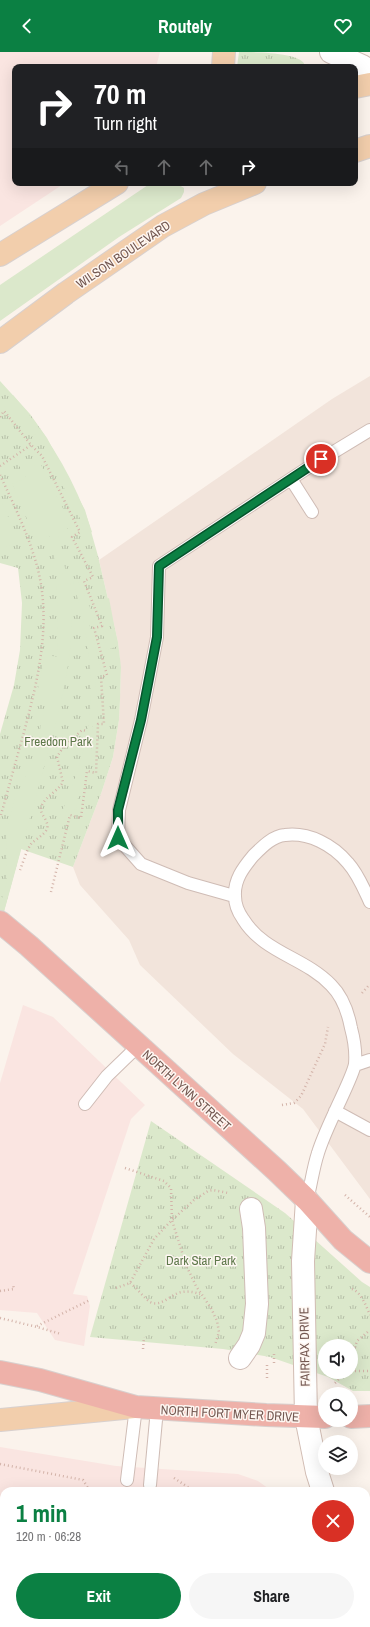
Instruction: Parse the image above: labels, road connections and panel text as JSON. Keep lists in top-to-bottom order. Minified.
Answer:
{"streets":{"highway":["NORTH LYNN STREET","NORTH FORT MYER DRIVE"],"main road":["WILSON BOULEVARD"],"street":["FAIRFAX DRIVE"]},"crossings":[["NORTH LYNN STREET","FAIRFAX DRIVE"],["FAIRFAX DRIVE","NORTH FORT MYER DRIVE"]],"parks":["Freedom Park","Dark Star Park"],"page":{"header":"Routely","turn":["70 m","Turn right"],"heading":["1 min","120 m · 06:28"],"buttons":["Exit","Share"]}}
